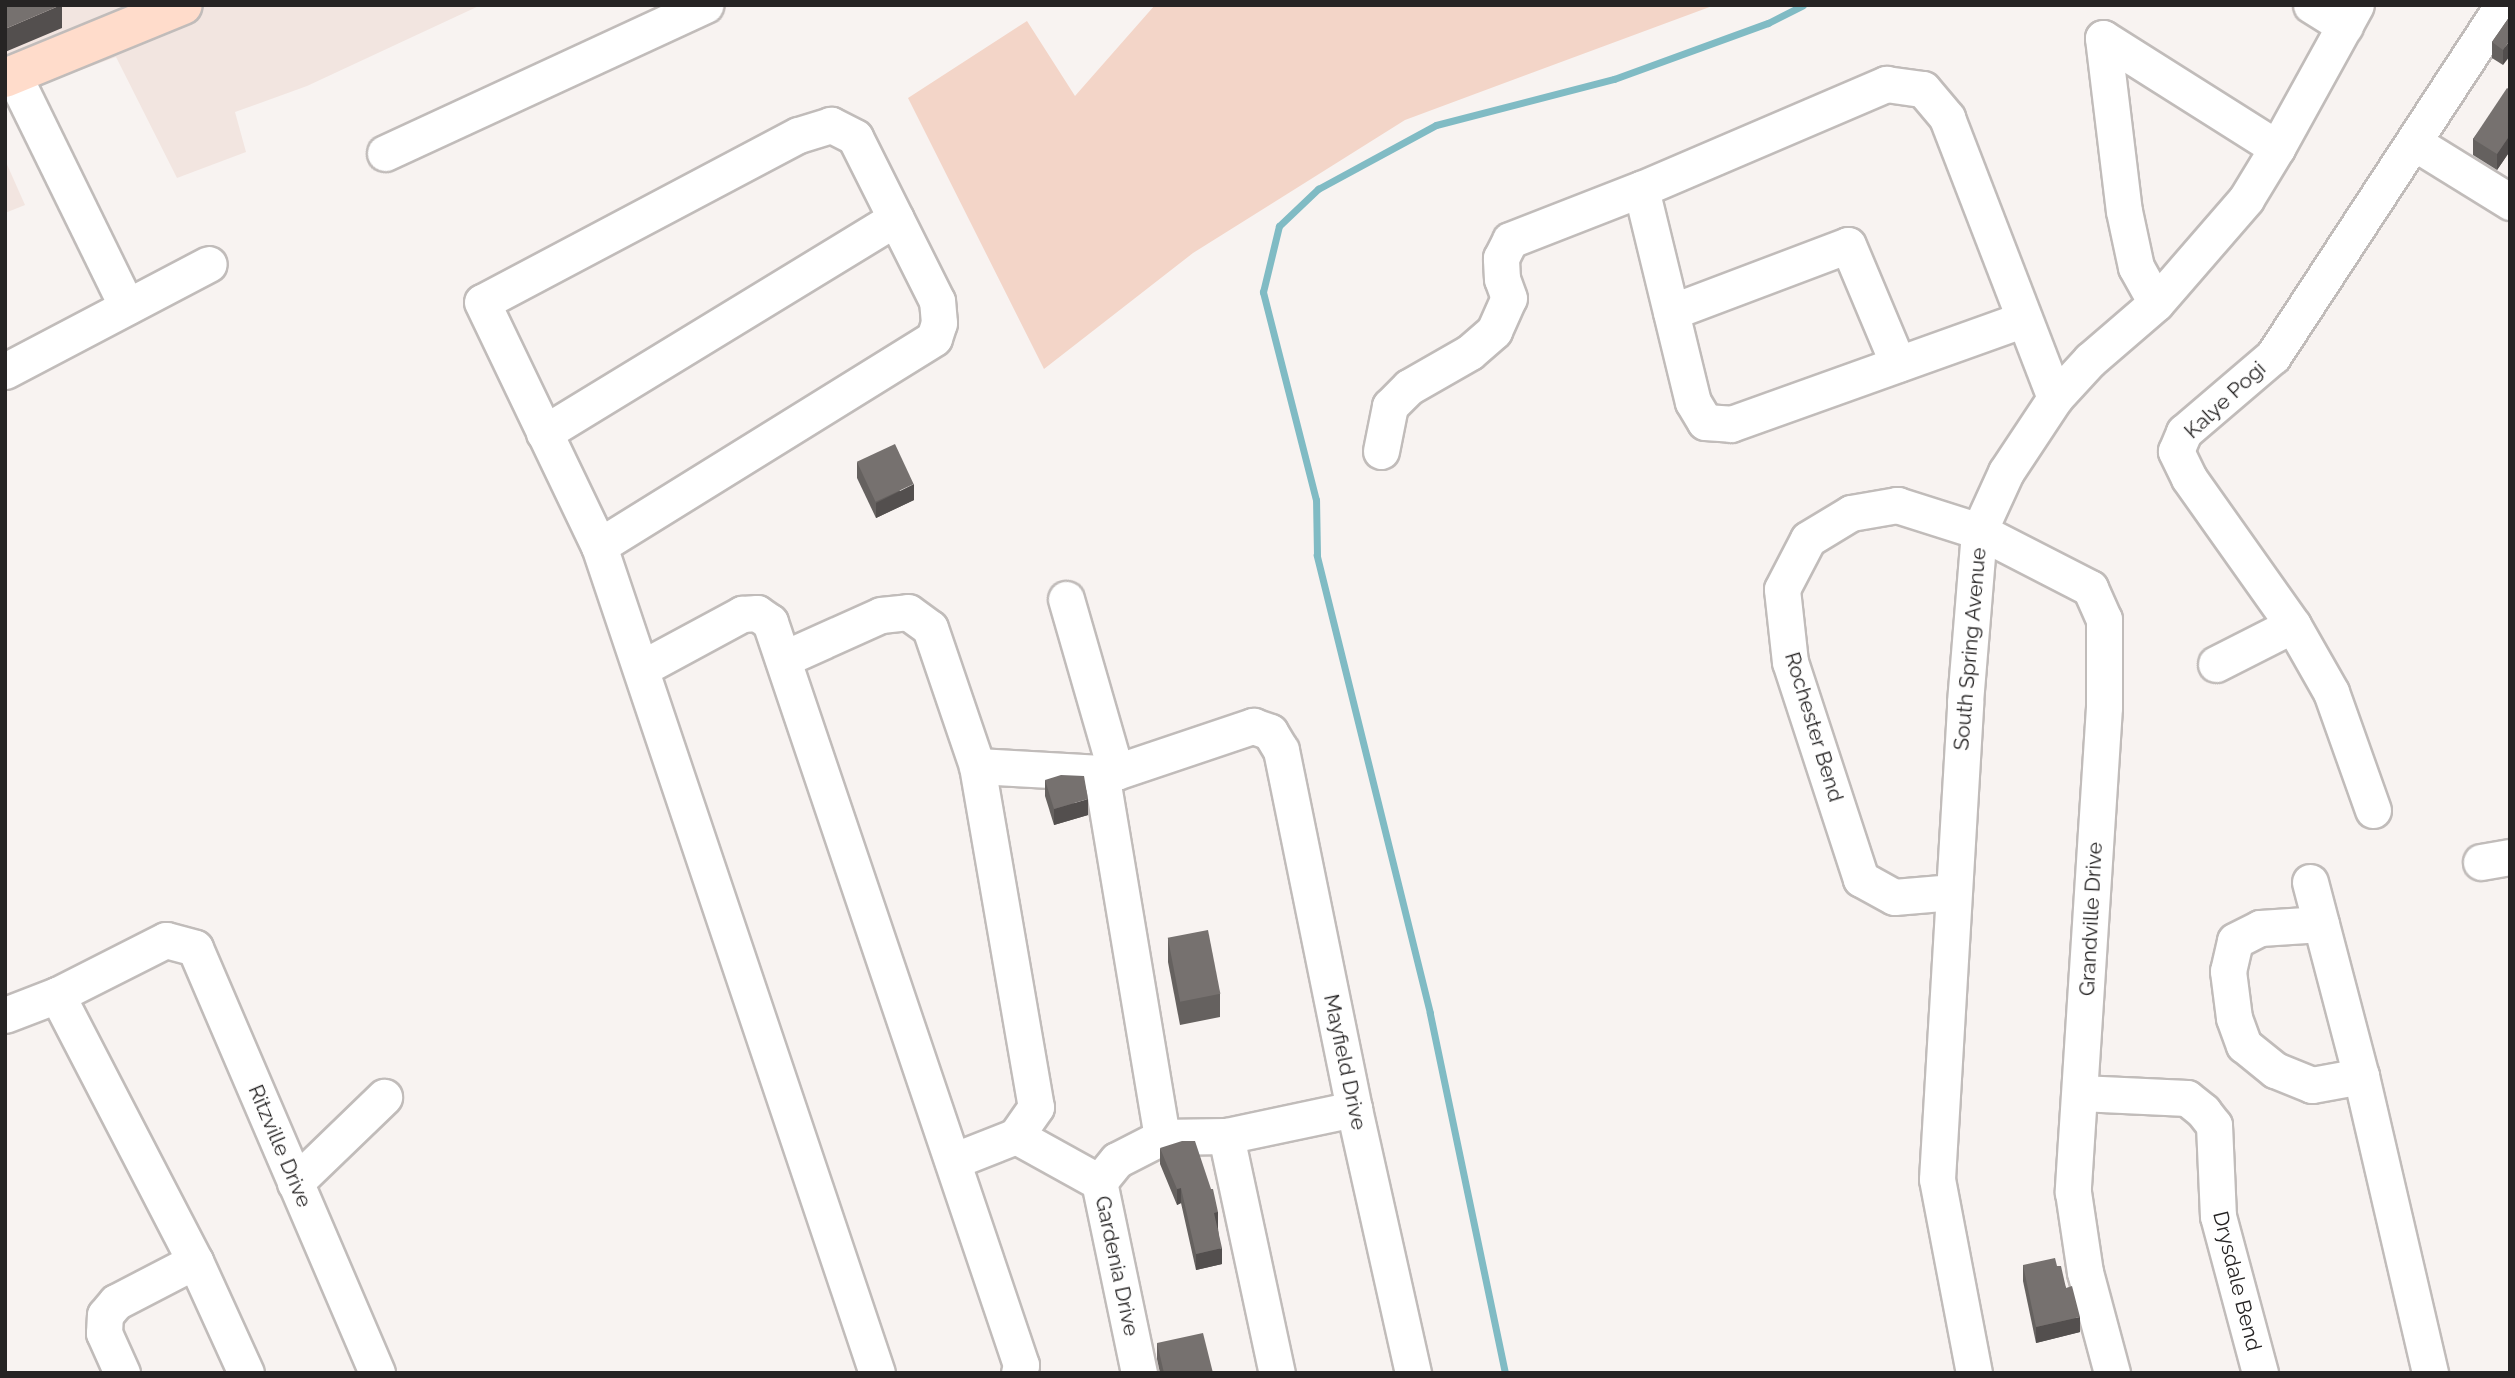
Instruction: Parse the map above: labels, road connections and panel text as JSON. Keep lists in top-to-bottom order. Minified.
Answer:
{"streets":{"street":["Kalye Pogi","South Spring Avenue","Rochester Bend","Grandville Drive","Mayfield Drive","Ritzville Drive","Gardenia Drive","Drysdale Bend"]},"crossings":[["South Spring Avenue","Rochester Bend"],["South Spring Avenue","Grandville Drive"],["Rochester Bend","Grandville Drive"],["Grandville Drive","Drysdale Bend"],["Mayfield Drive","Gardenia Drive"]]}
